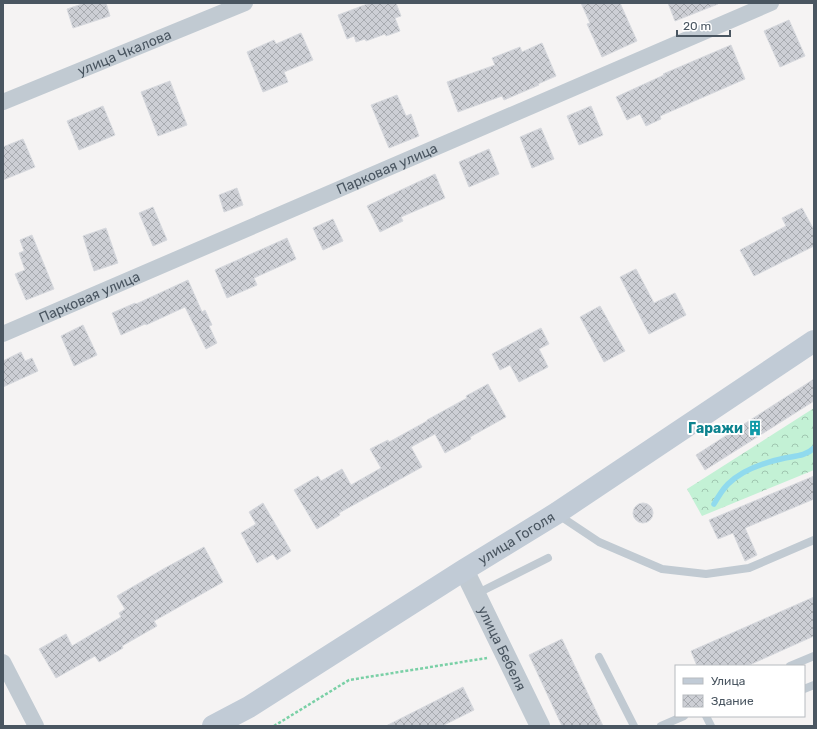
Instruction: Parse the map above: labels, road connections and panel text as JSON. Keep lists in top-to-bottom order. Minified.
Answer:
{"streets":{"main road":["улица Гоголя"],"street":["улица Чкалова","Парковая улица","улица Бебеля"]},"crossings":[["улица Гоголя","улица Бебеля"]],"places":{"building":["Гаражи"]},"legend":["Улица","Здание"],"scale_bar":"20 m"}
